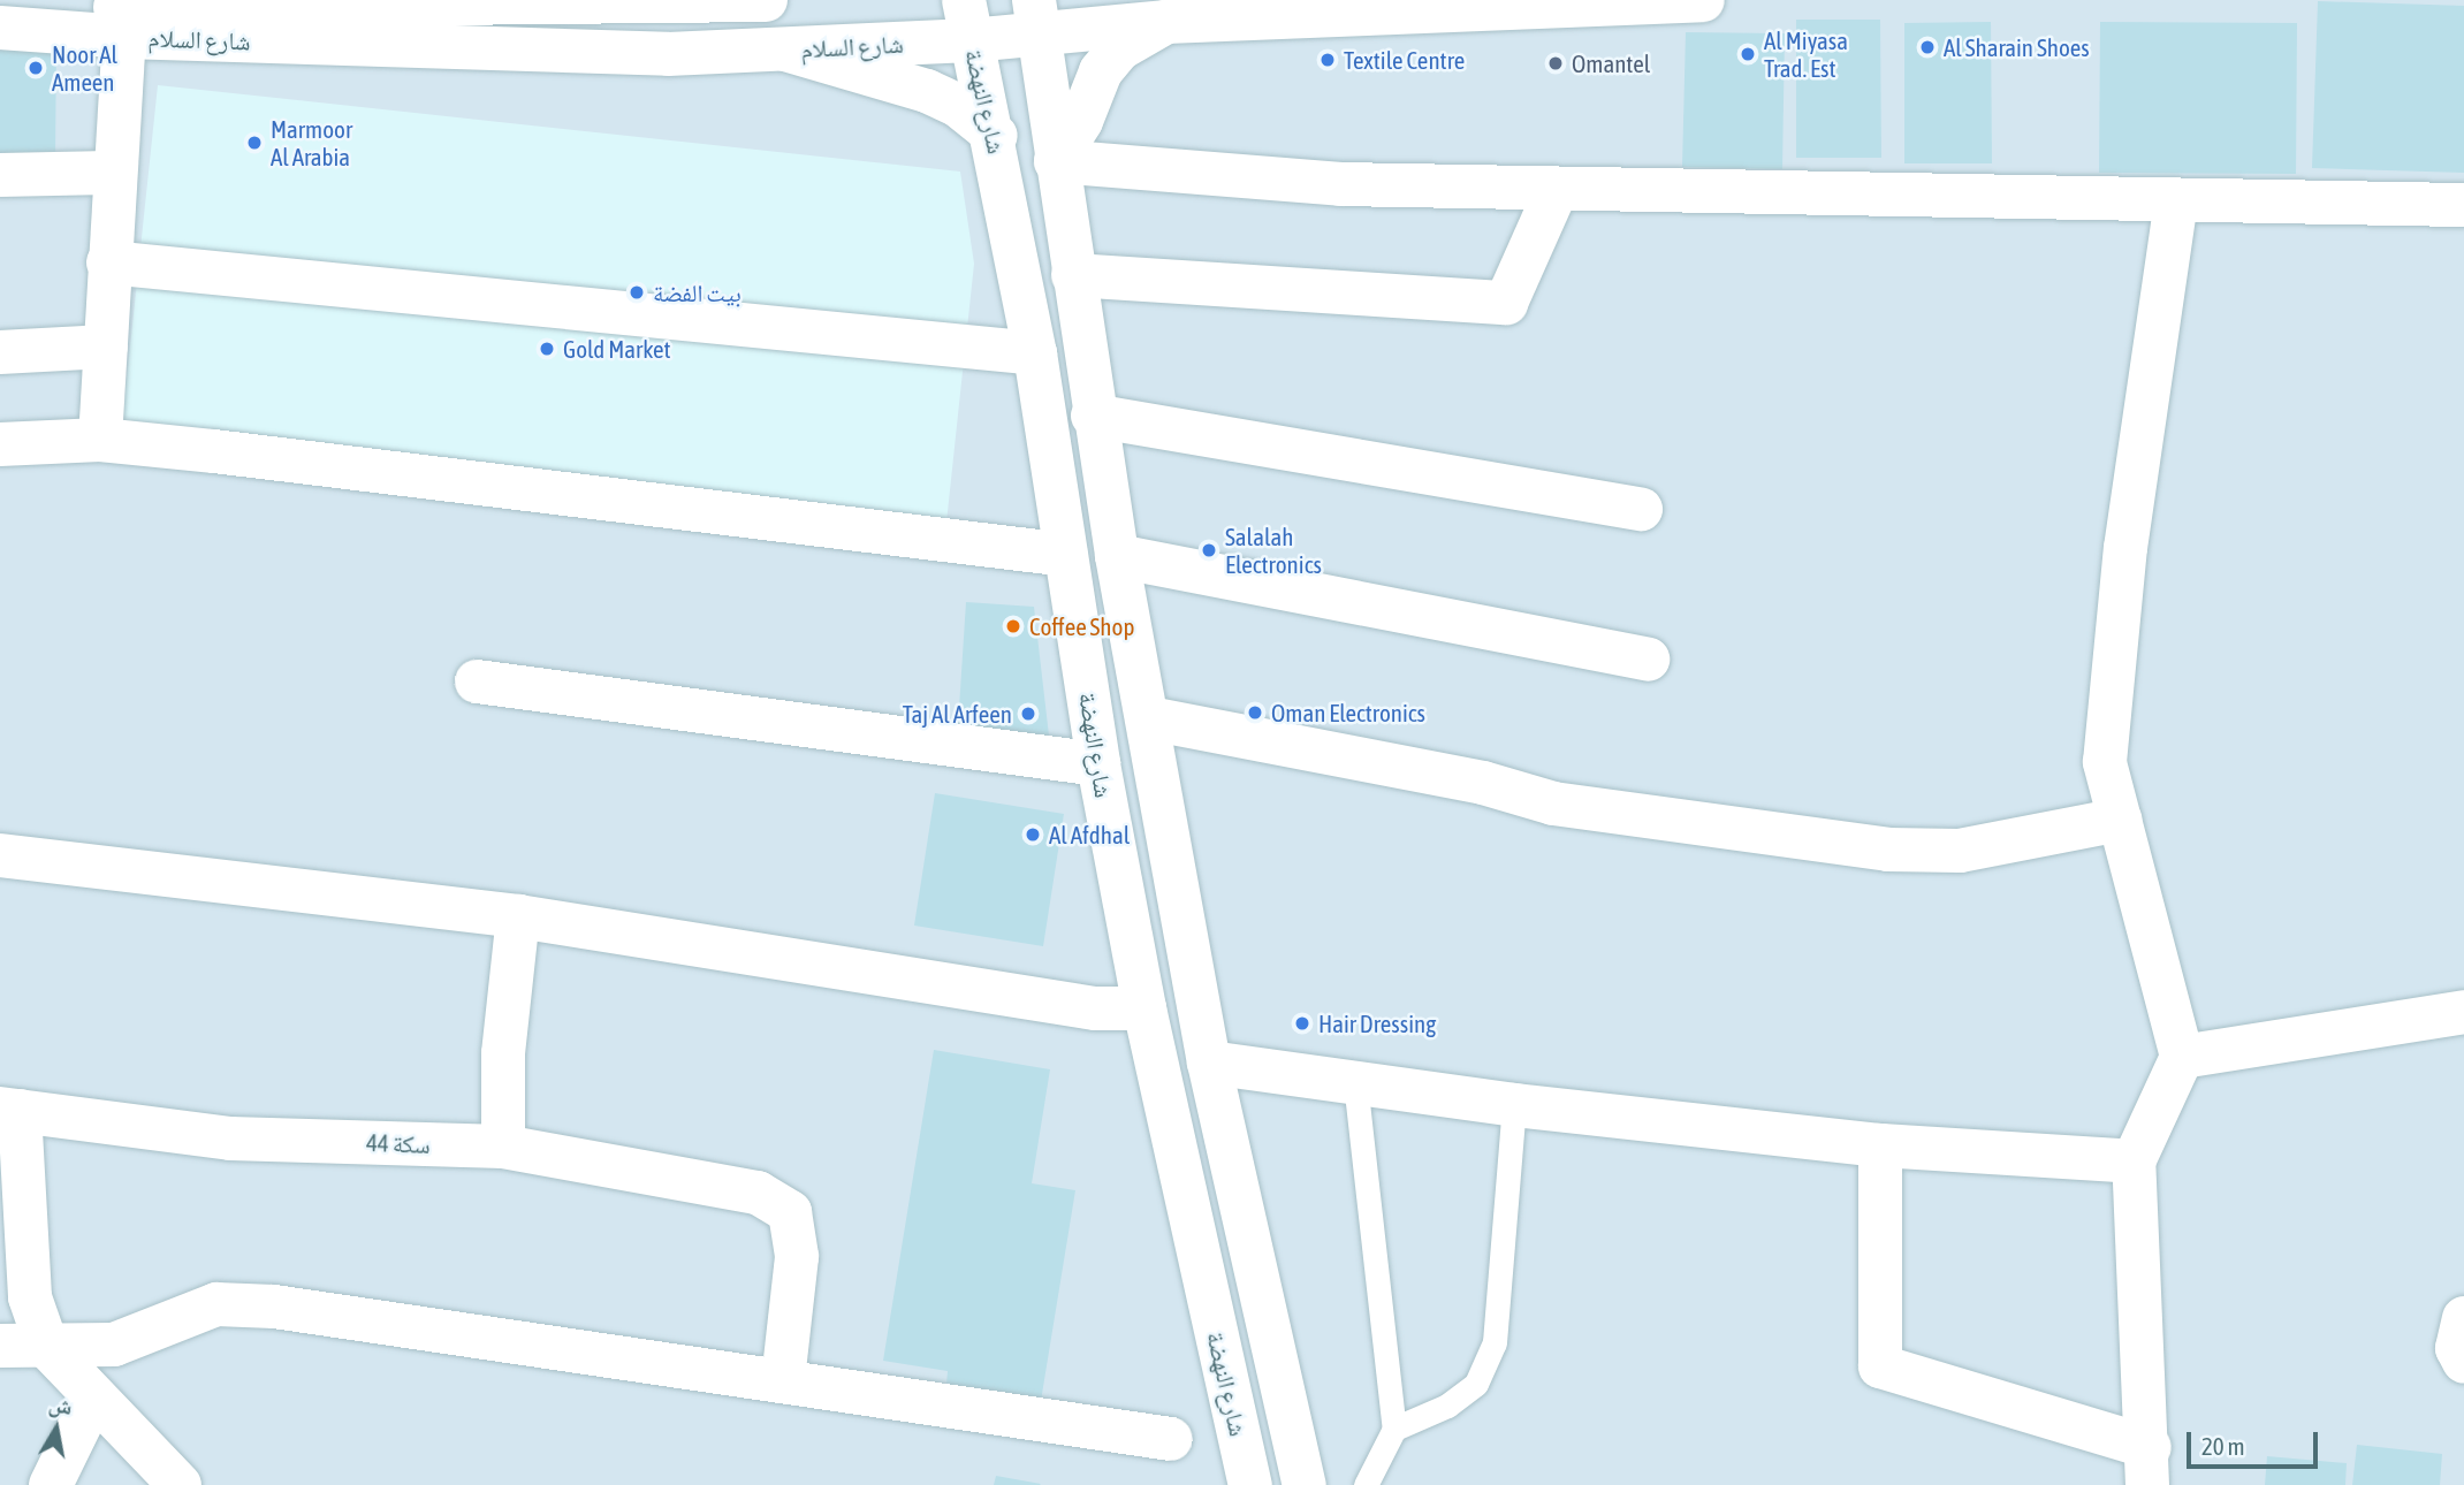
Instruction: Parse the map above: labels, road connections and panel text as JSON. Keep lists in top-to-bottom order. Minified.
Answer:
{"streets":{"street":["شارع السلام","شارع النهضة","سكة 44"]},"crossings":[["شارع السلام","شارع النهضة"]],"places":["Al Sharain Shoes","Al Miyasa Trad. Est","Textile Centre","Omantel","Noor Al Ameen","Marmoor Al Arabia","بيت الفضة","Gold Market","Salalah Electronics","Coffee Shop","Oman Electronics","Taj Al Arfeen","Al Afdhal","Hair Dressing"],"scale_bar":"20 m","north":"top"}
